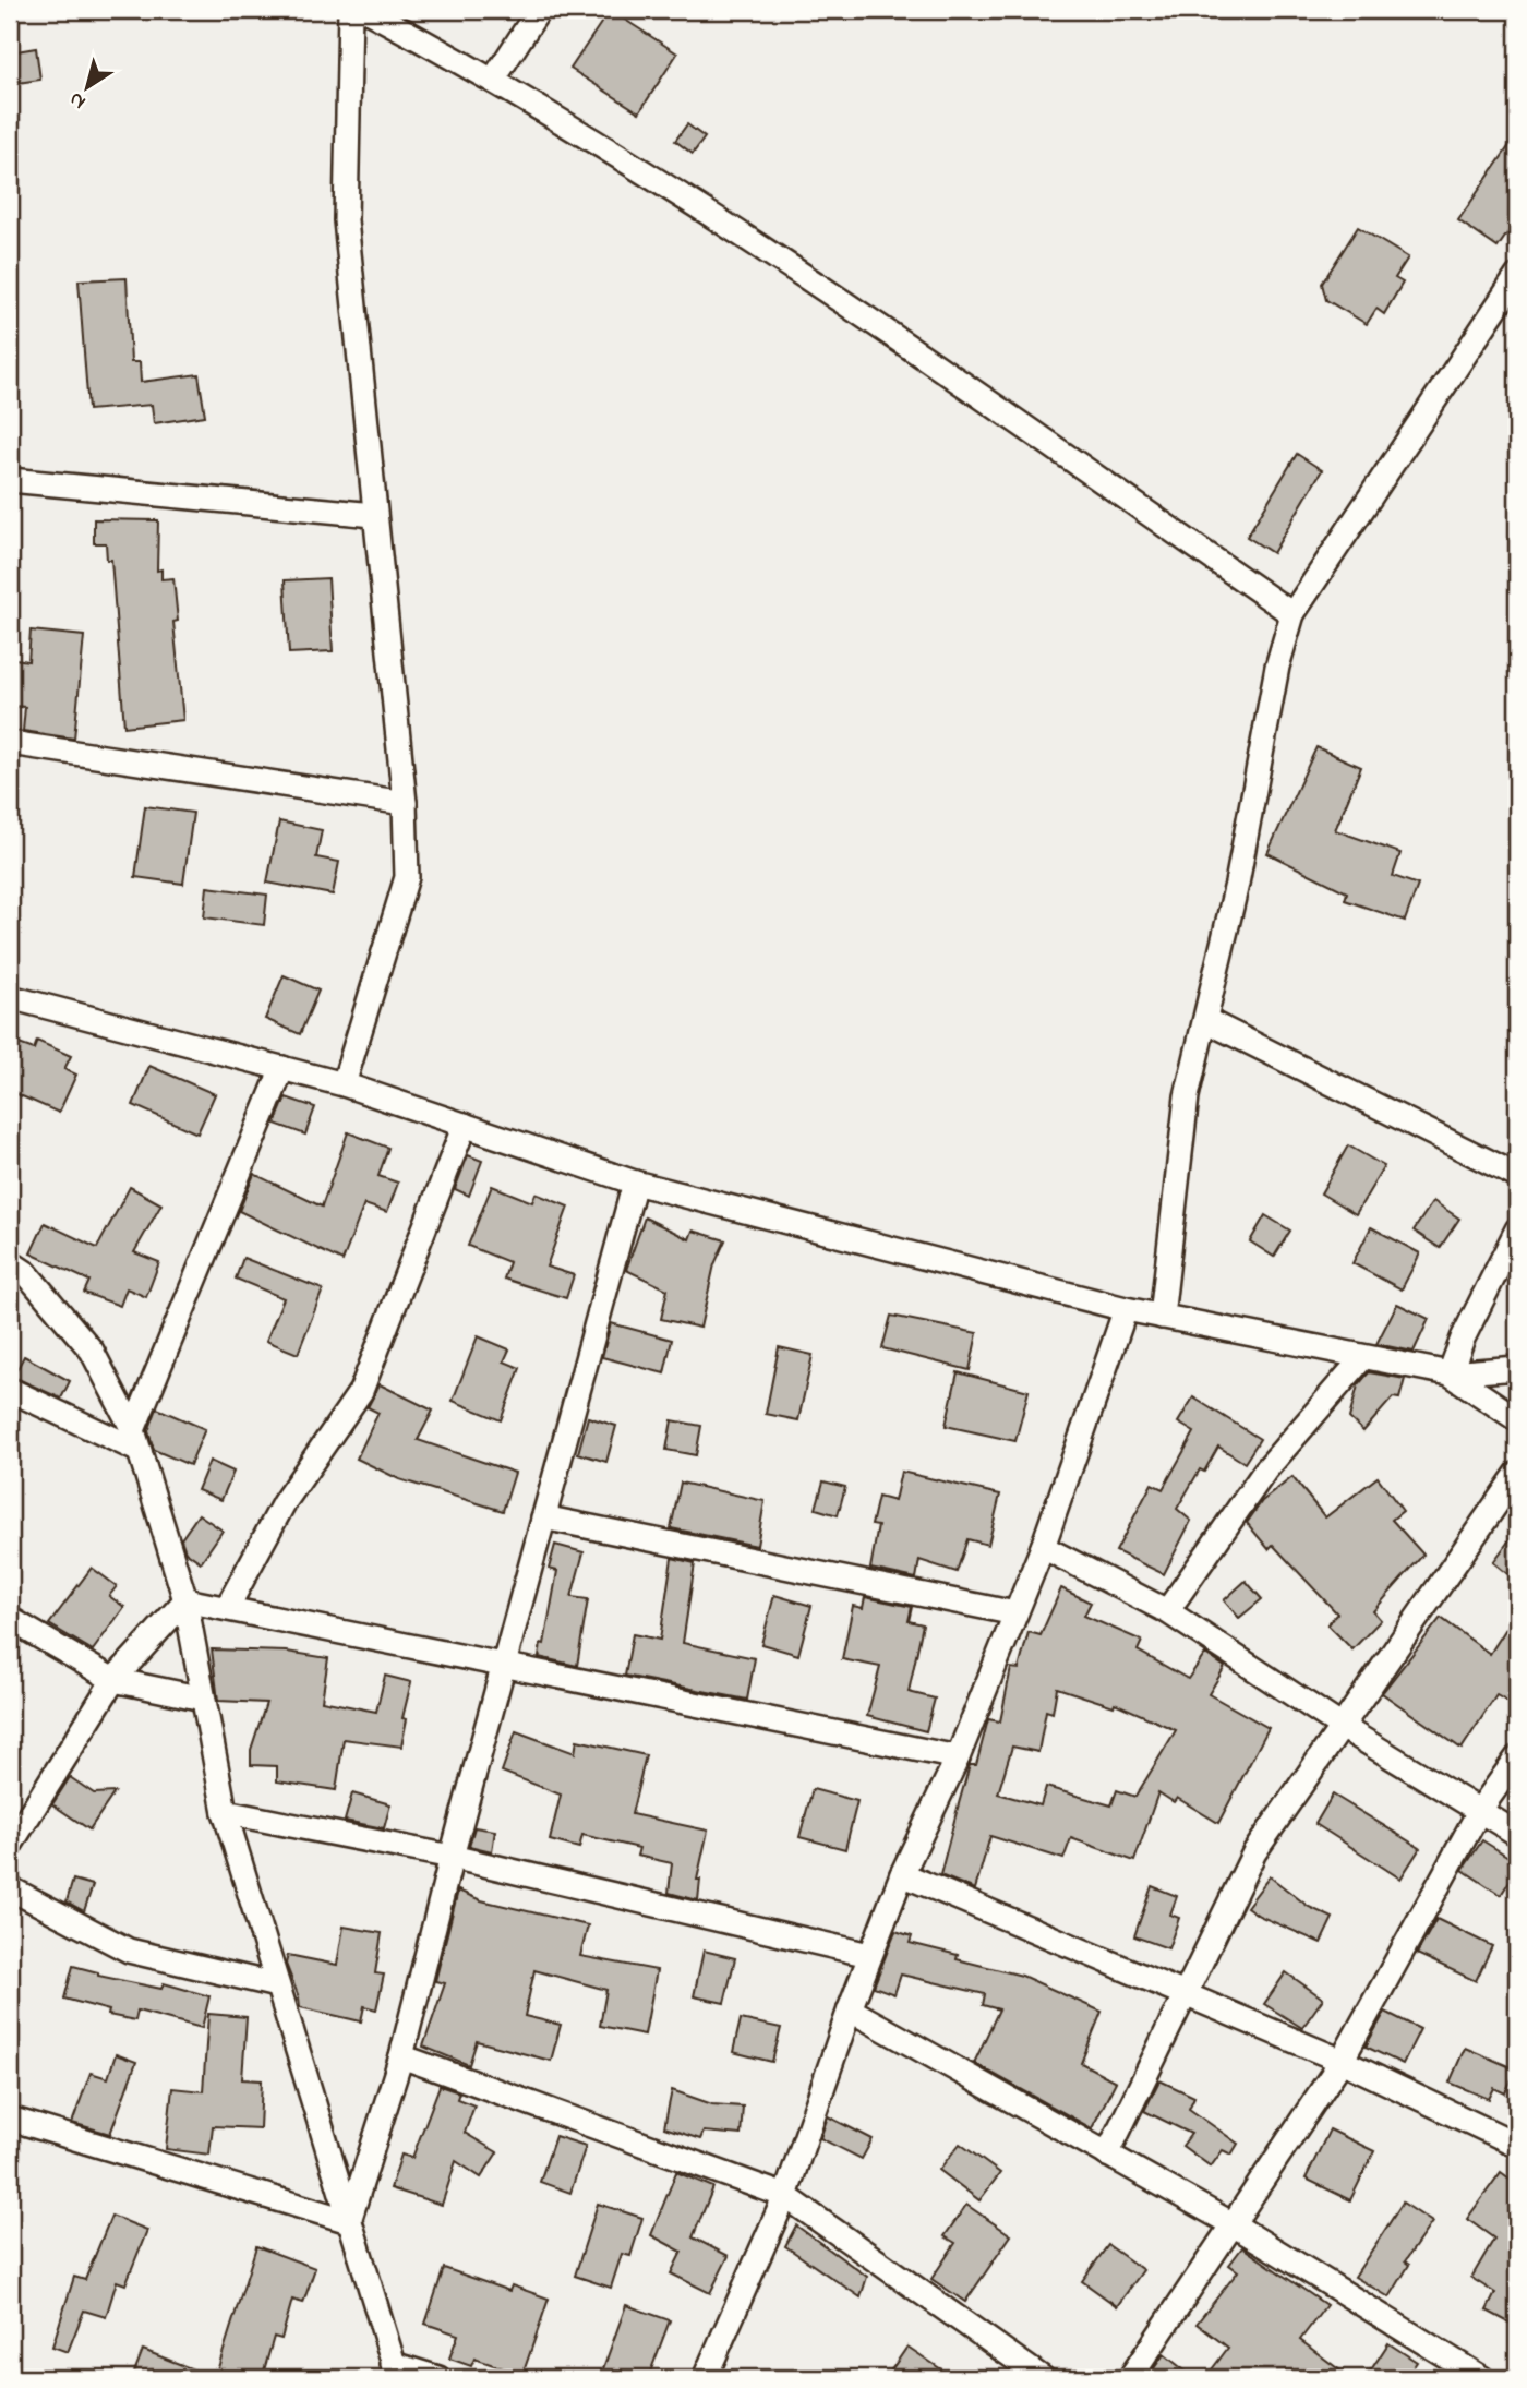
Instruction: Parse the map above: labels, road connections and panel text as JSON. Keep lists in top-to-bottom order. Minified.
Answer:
{"north":"bottom left"}
